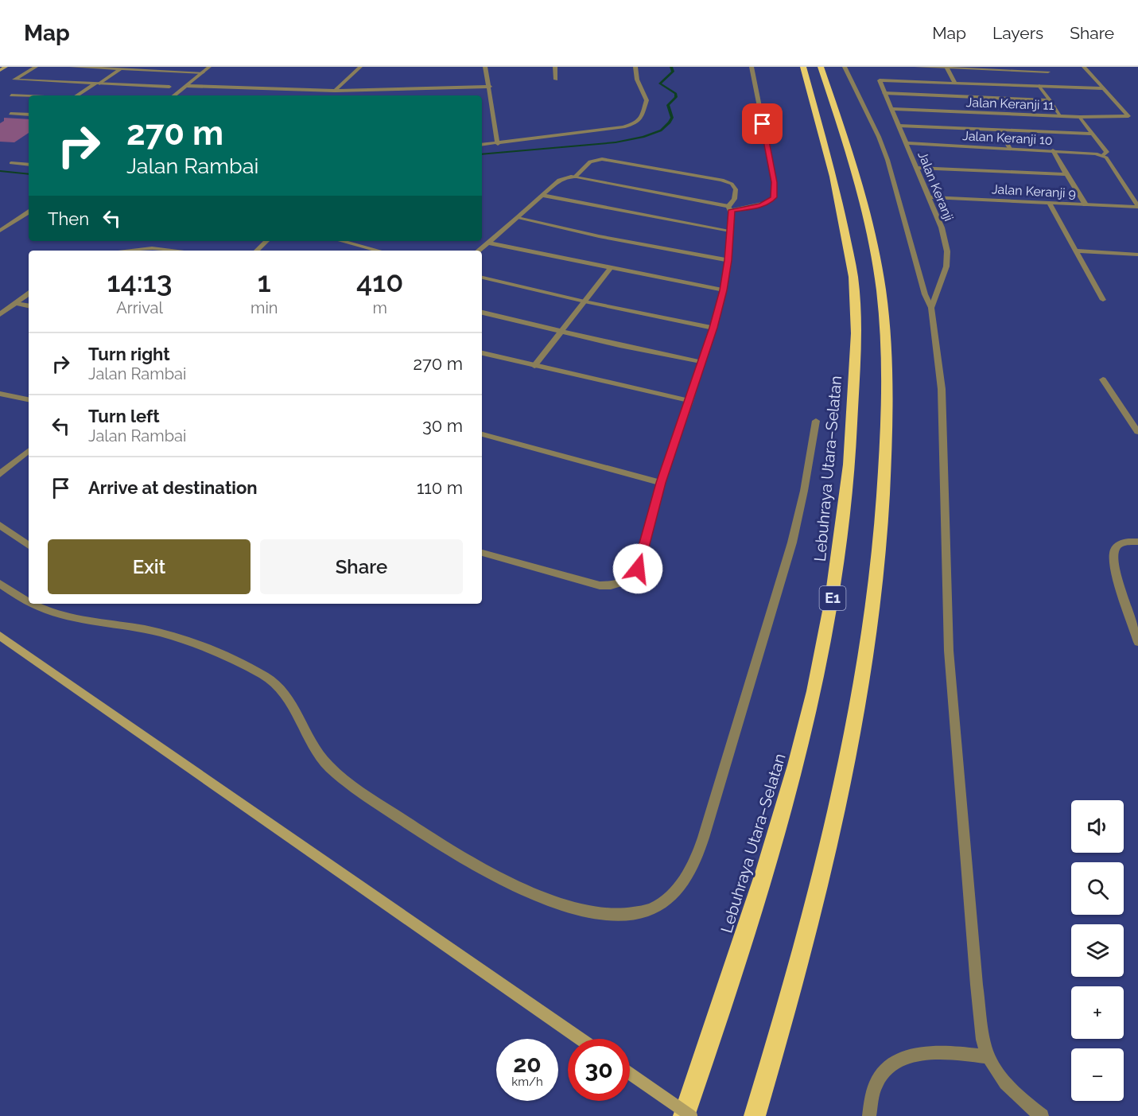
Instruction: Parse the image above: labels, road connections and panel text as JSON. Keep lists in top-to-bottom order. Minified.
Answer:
{"streets":{"highway":["Lebuhraya Utara–Selatan","E1"],"street":["Jalan Keranji 11","Jalan Keranji 10","Jalan Keranji","Jalan Keranji 9"]},"crossings":[["Jalan Keranji 11","Jalan Keranji"],["Jalan Keranji 10","Jalan Keranji"],["Jalan Keranji","Jalan Keranji 9"]],"page":{"header":"Map","nav":["Map","Layers","Share"],"turn":["270 m","Jalan Rambai"],"then":"Then","eta":["14:13","Arrival","1","min","410","m"],"list":[{"name":"Turn right","note":"Jalan Rambai","value":"270 m"},{"name":"Turn left","note":"Jalan Rambai","value":"30 m"},{"name":"Arrive at destination","value":"110 m"}],"buttons":["Exit","Share"],"map_buttons":["+","−"],"speed":"20 km/h","limit":"30"}}
